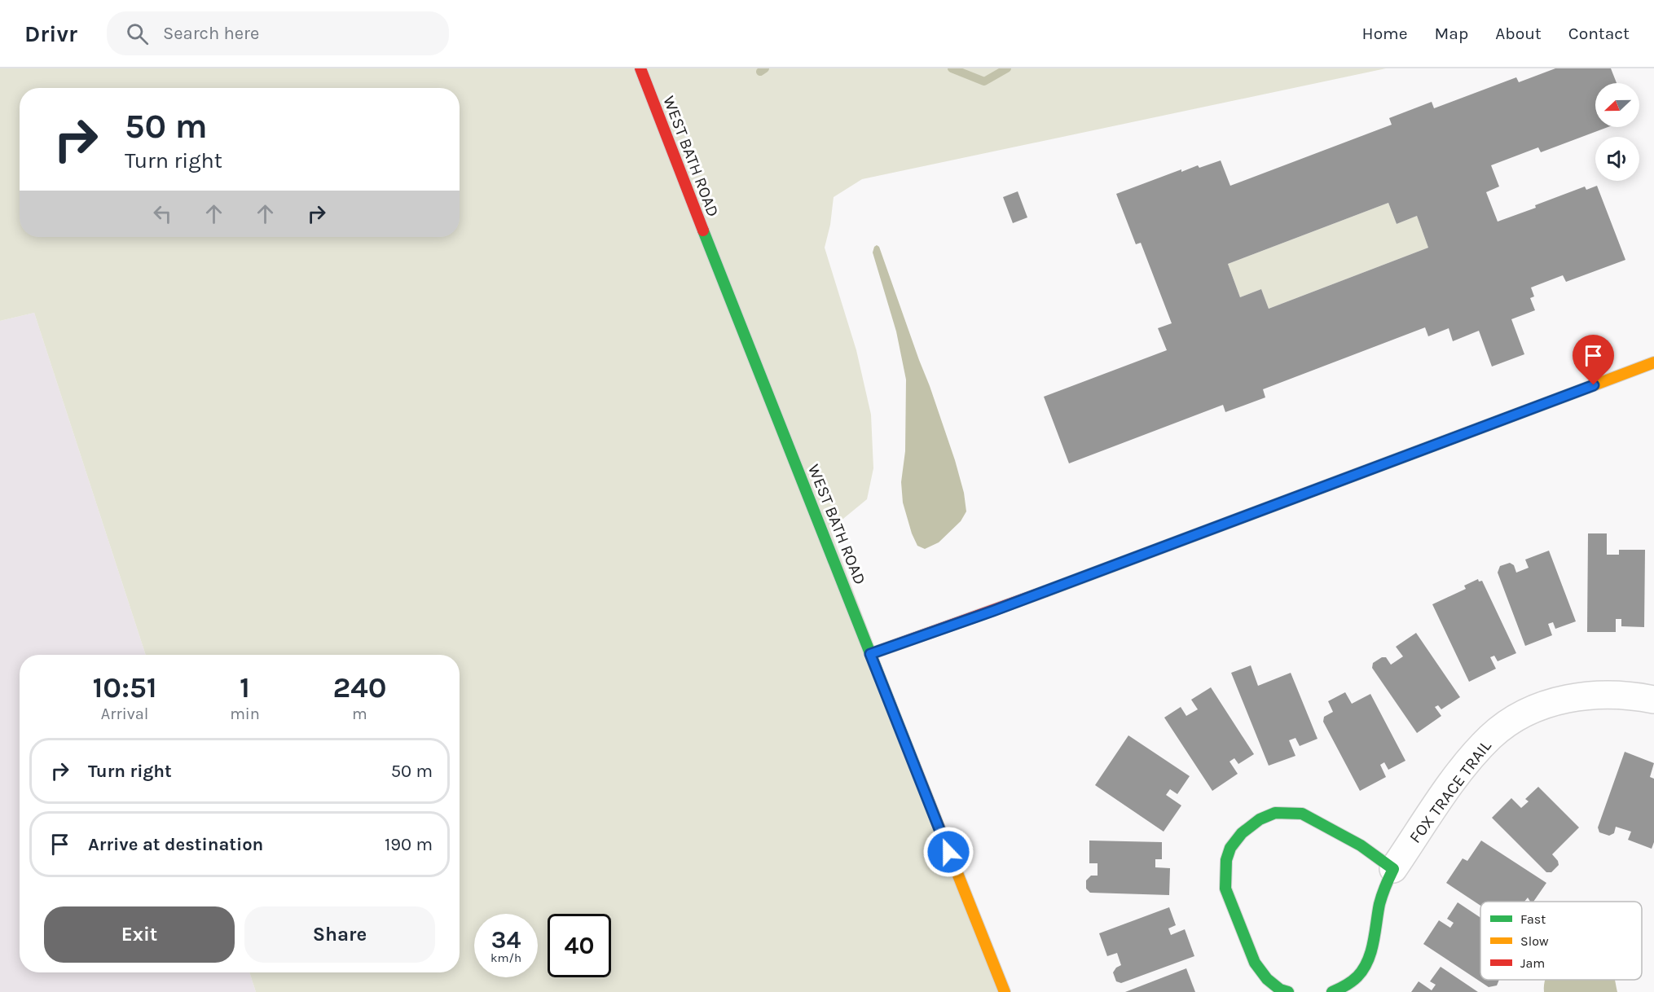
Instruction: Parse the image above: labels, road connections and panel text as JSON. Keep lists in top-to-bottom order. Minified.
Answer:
{"streets":{"street":["WEST BATH ROAD","FOX TRACE TRAIL"]},"legend":["Fast","Slow","Jam"],"north":"left","page":{"header":"Drivr","search":"Search here","nav":["Home","Map","About","Contact"],"turn":["50 m","Turn right"],"eta":["10:51","Arrival","1","min","240","m"],"list":[{"name":"Turn right","value":"50 m"},{"name":"Arrive at destination","value":"190 m"}],"buttons":["Exit","Share"],"speed":"34 km/h","limit":"40"}}
